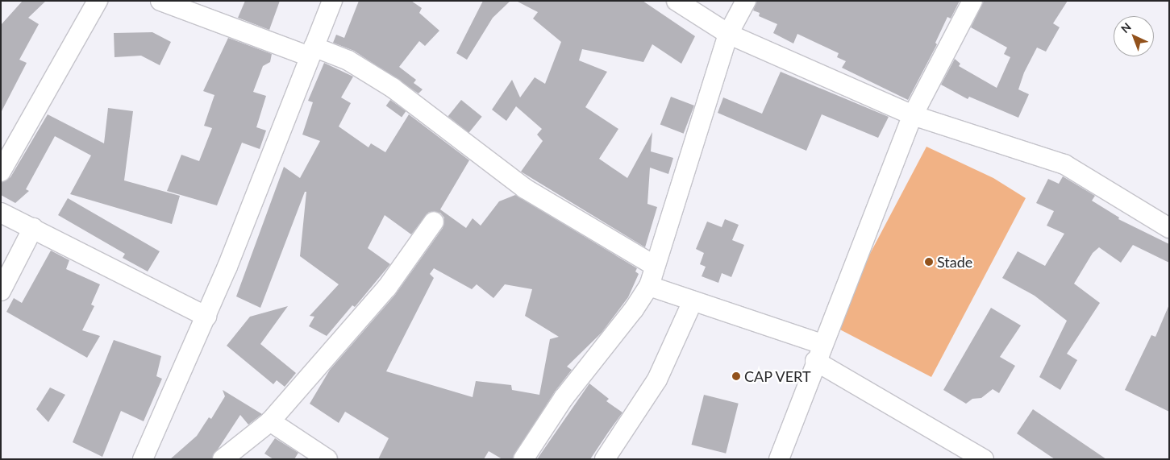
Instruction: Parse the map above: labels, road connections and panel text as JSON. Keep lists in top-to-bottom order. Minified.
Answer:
{"places":["Stade","CAP VERT"],"north":"top left"}
